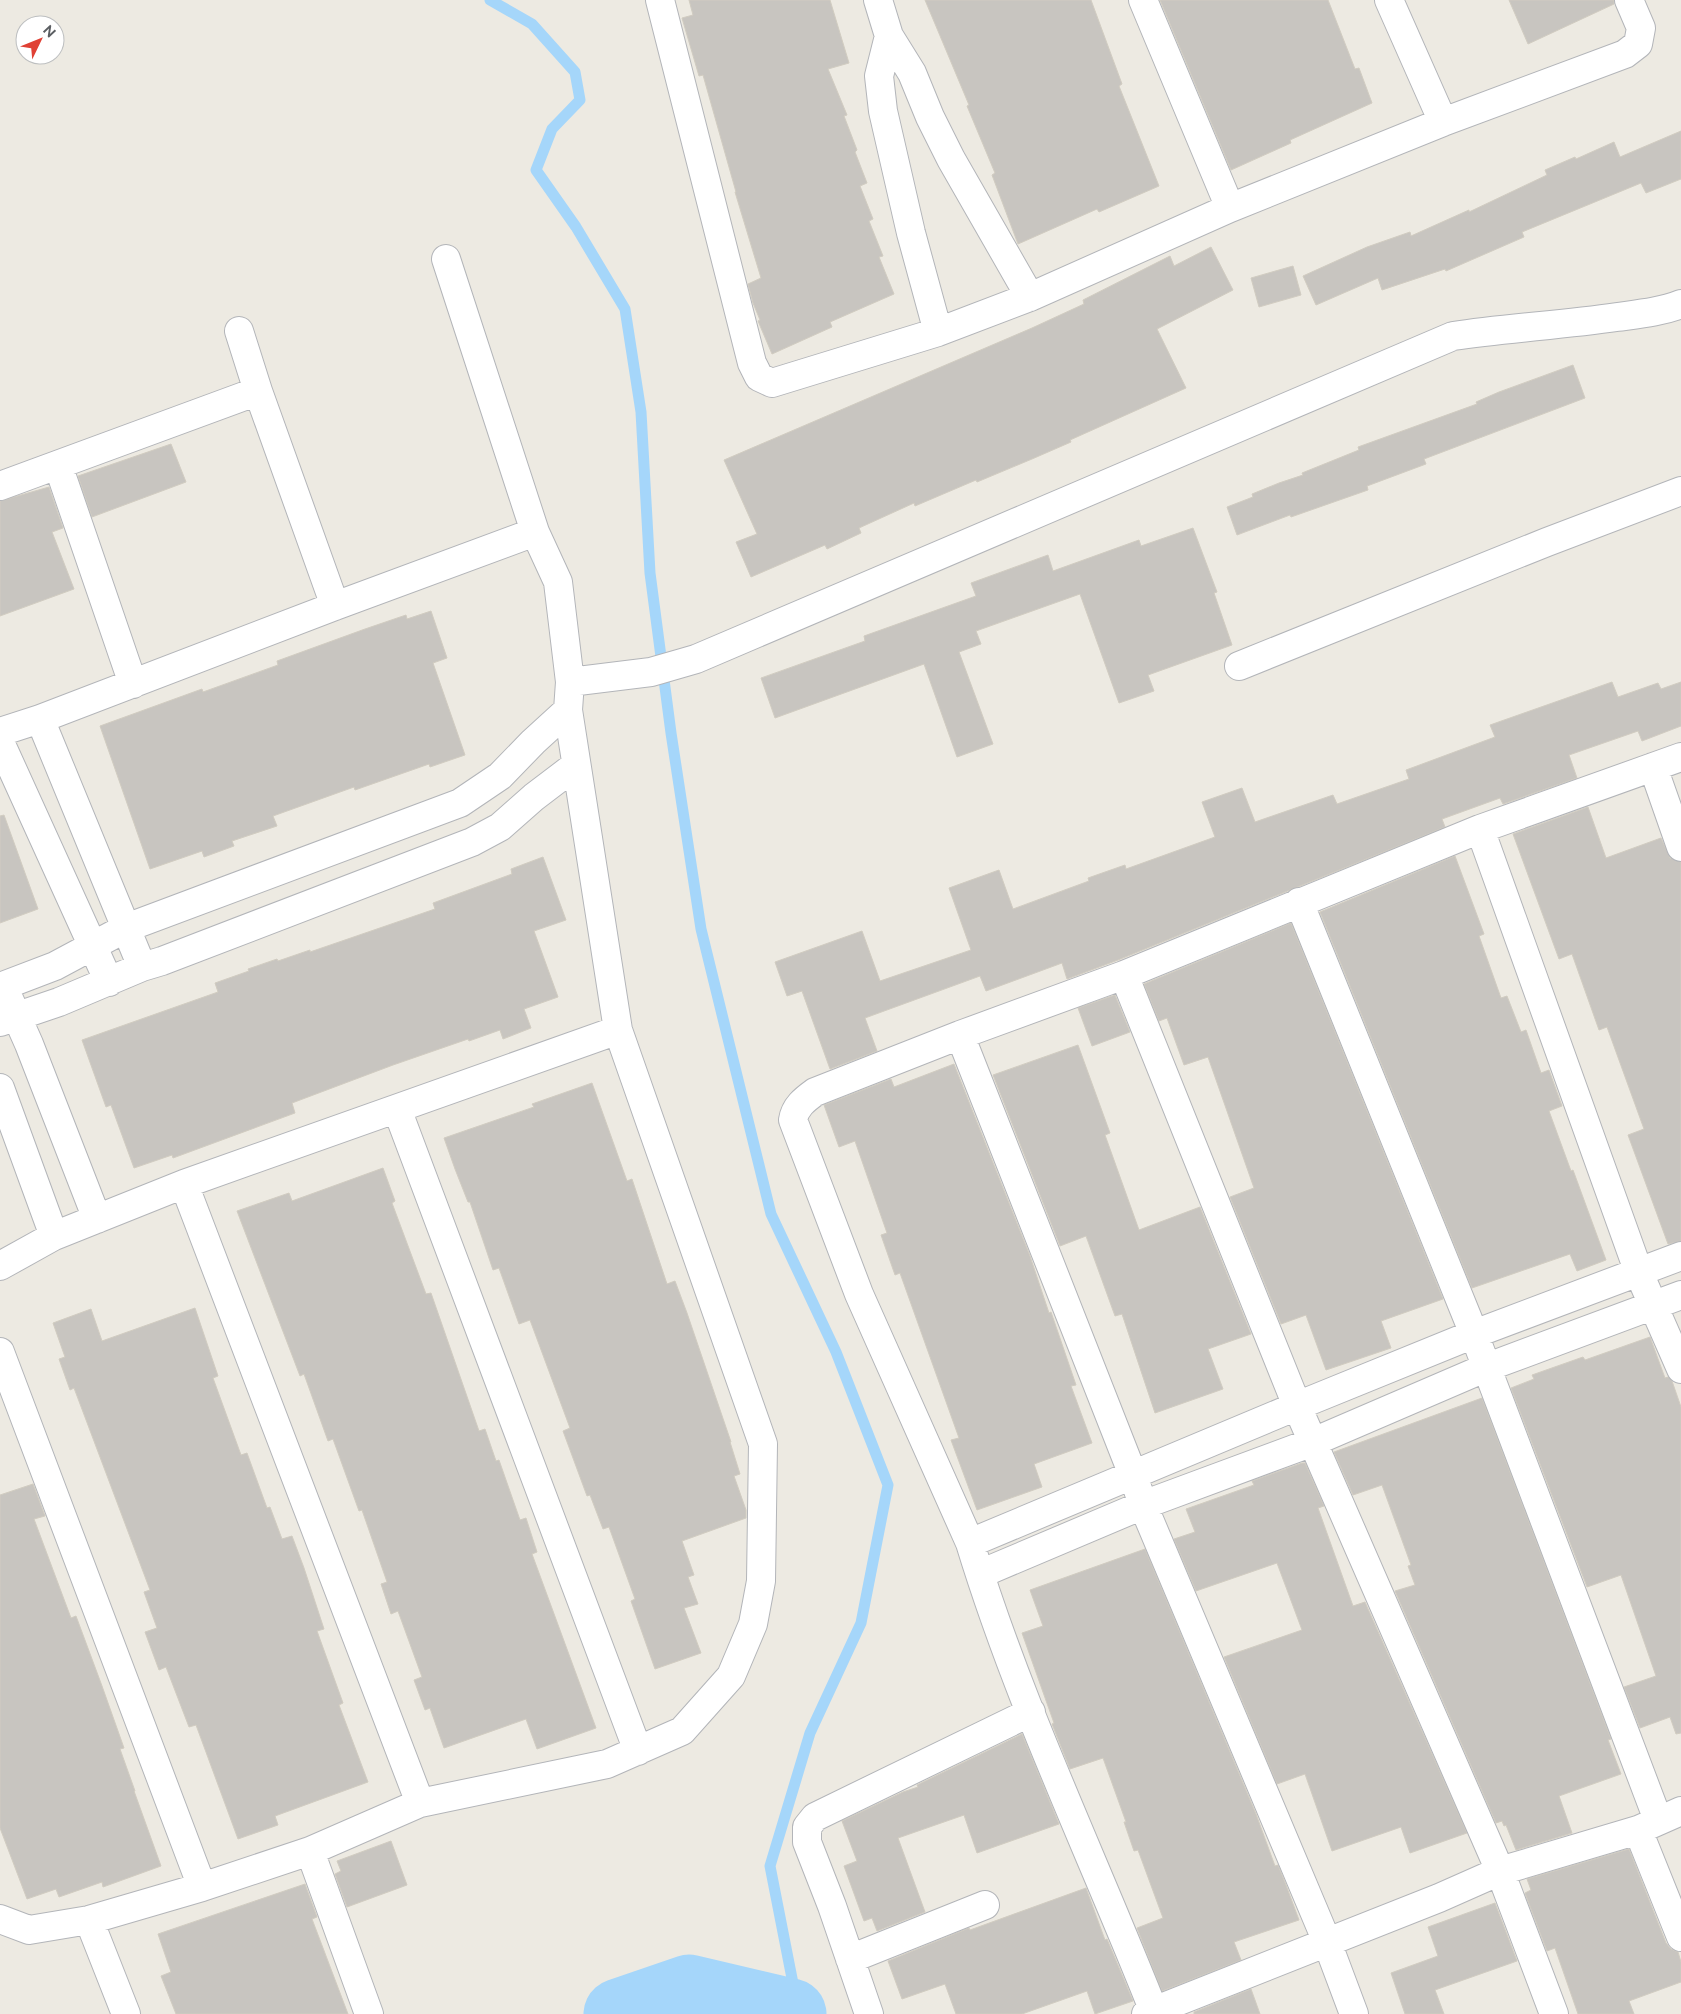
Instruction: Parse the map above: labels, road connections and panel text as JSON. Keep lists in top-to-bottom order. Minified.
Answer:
{"north":"top right"}
